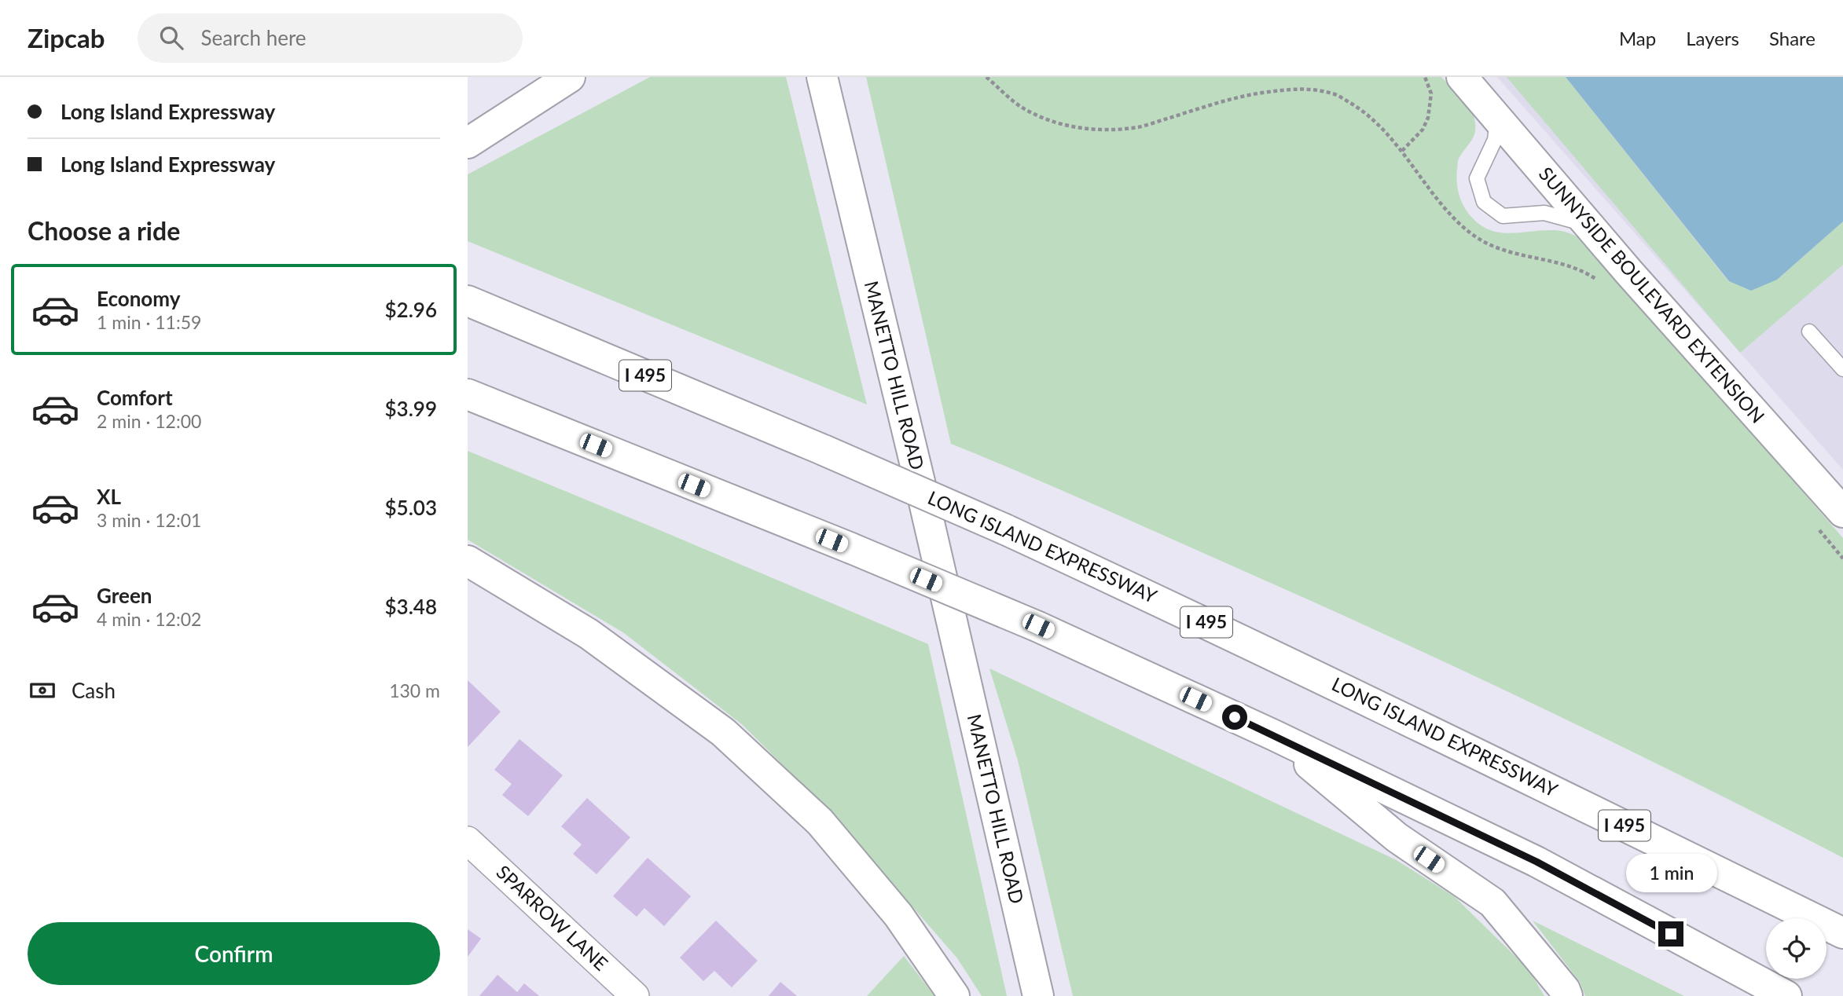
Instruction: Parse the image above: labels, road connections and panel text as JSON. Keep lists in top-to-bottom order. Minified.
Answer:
{"streets":{"main road":["SUNNYSIDE BOULEVARD EXTENSION","I 495","MANETTO HILL ROAD","LONG ISLAND EXPRESSWAY"],"street":["SPARROW LANE"]},"page":{"header":"Zipcab","search":"Search here","nav":["Map","Layers","Share"],"banner":["Long Island Expressway","Long Island Expressway"],"heading":"Choose a ride","list":[{"name":"Economy","note":"1 min · 11:59","value":"$2.96"},{"name":"Comfort","note":"2 min · 12:00","value":"$3.99"},{"name":"XL","note":"3 min · 12:01","value":"$5.03"},{"name":"Green","note":"4 min · 12:02","value":"$3.48"}],"pay":["Cash","130 m"],"bubble":"1 min","buttons":"Confirm"}}
